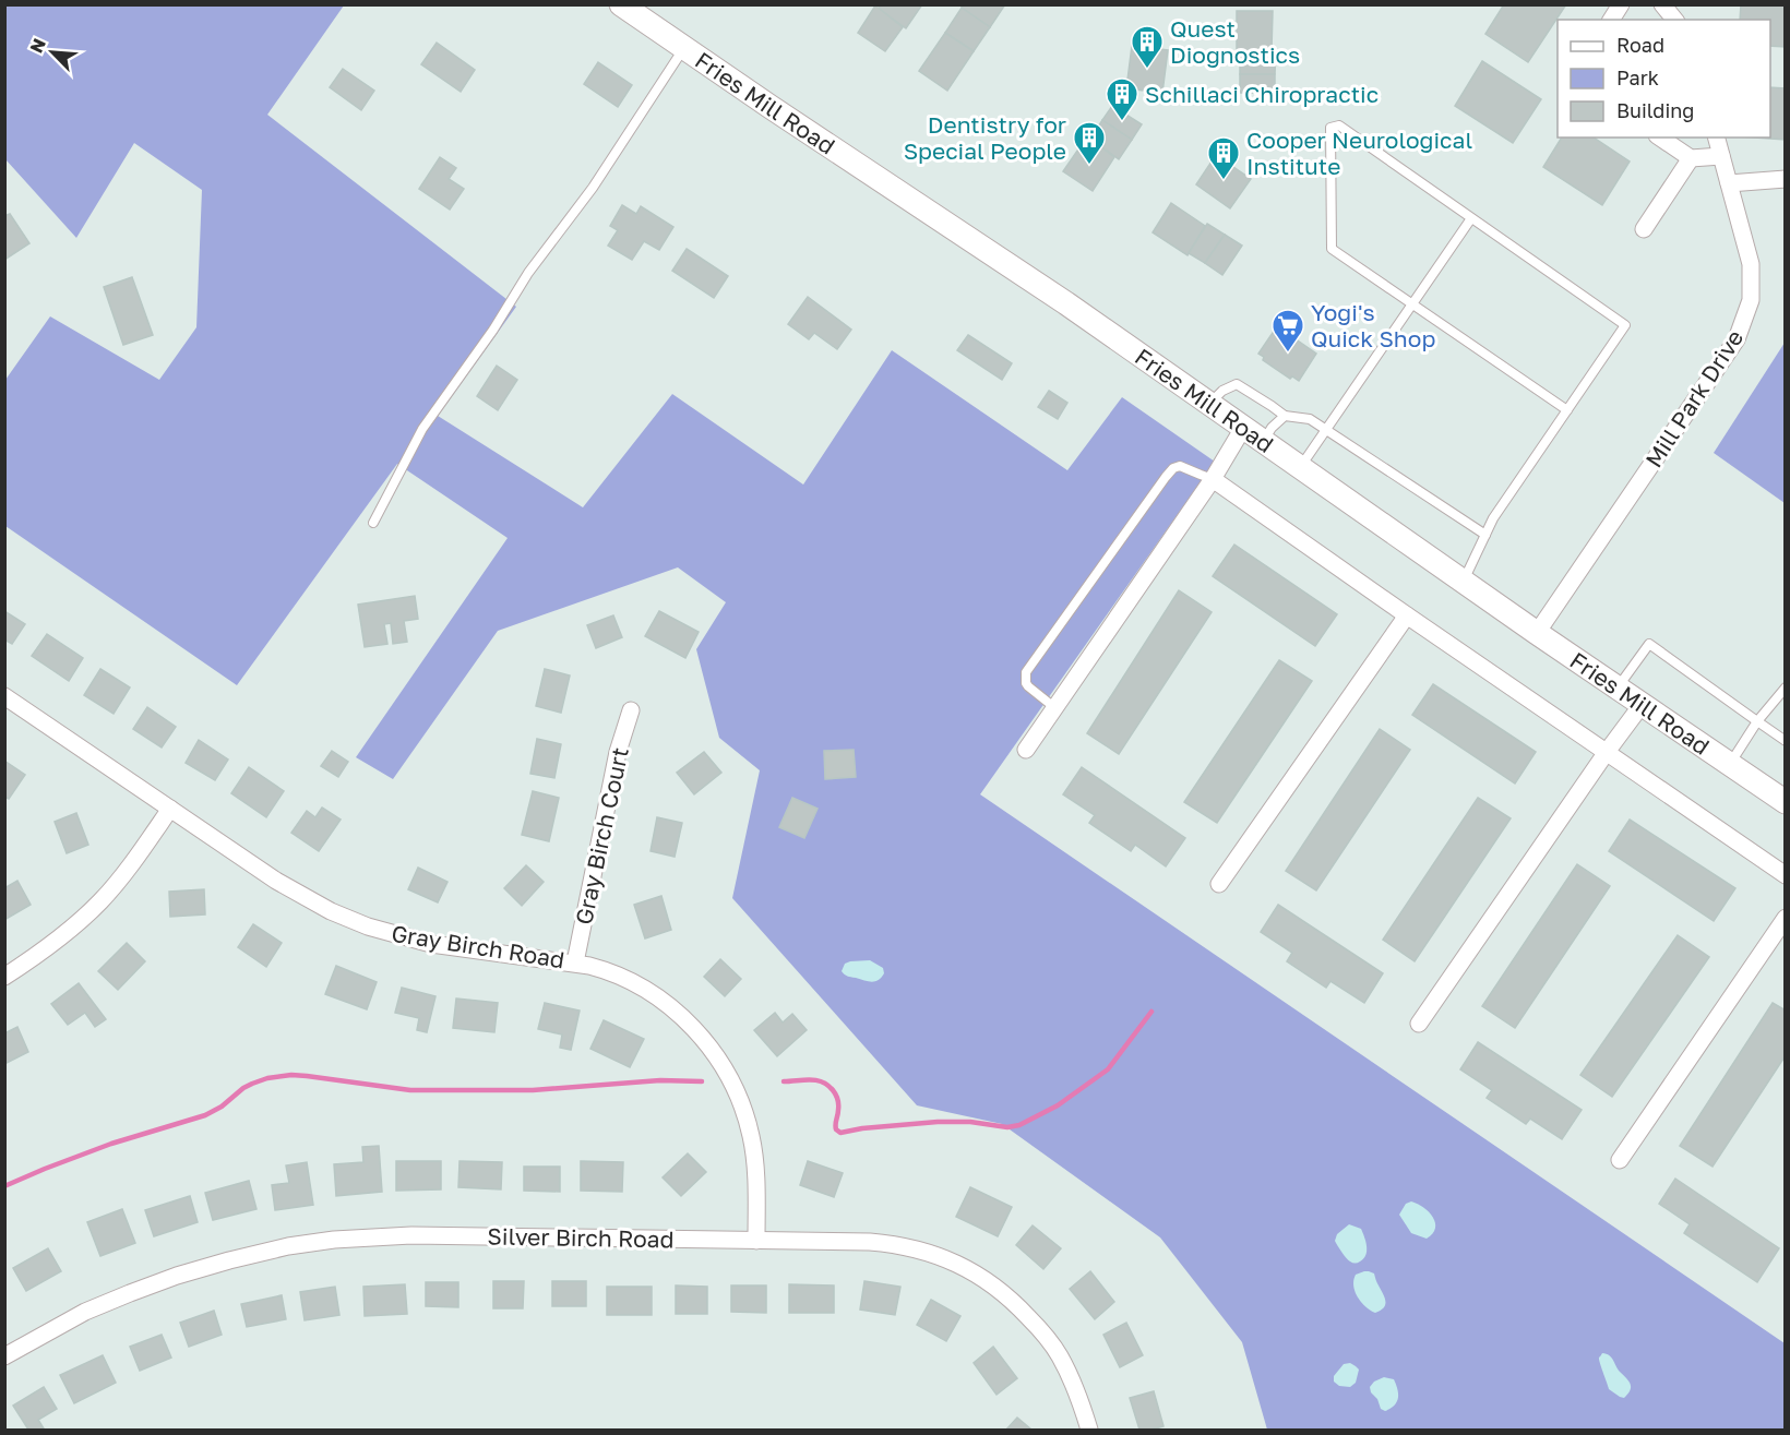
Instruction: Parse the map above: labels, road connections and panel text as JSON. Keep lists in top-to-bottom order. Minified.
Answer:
{"streets":{"main road":["Fries Mill Road"],"street":["Mill Park Drive","Gray Birch Court","Gray Birch Road","Silver Birch Road"]},"crossings":[["Fries Mill Road","Mill Park Drive"],["Gray Birch Court","Gray Birch Road"],["Gray Birch Road","Silver Birch Road"]],"places":{"building":["Quest Diognostics","Schillaci Chiropractic","Dentistry for Special People","Cooper Neurological Institute"],"supermarket":["Yogi's Quick Shop"]},"legend":["Road","Park","Building"],"north":"top left"}
